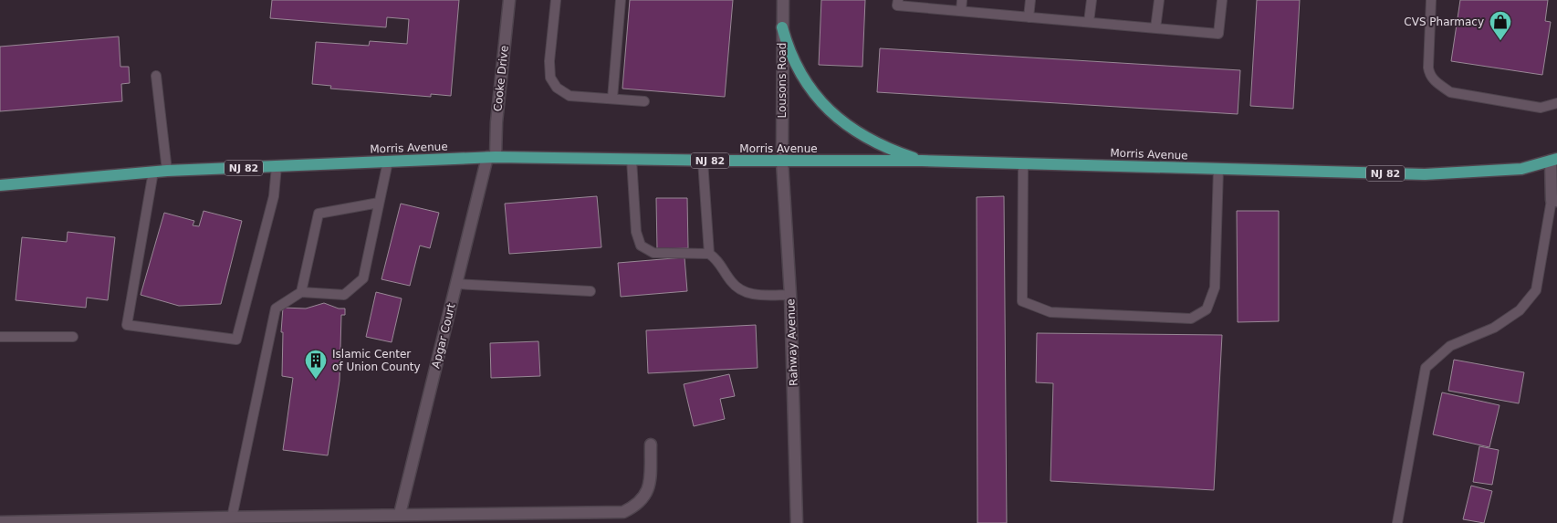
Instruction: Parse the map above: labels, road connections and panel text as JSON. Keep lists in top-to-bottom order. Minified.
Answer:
{"streets":{"main road":["Morris Avenue","NJ 82"],"street":["Cooke Drive","Lousons Road","Apgar Court","Rahway Avenue"]},"crossings":[["Cooke Drive","Morris Avenue"],["Cooke Drive","Apgar Court"],["Lousons Road","Morris Avenue"],["Lousons Road","Rahway Avenue"],["Morris Avenue","Apgar Court"],["Morris Avenue","Rahway Avenue"]],"places":{"shop":["CVS Pharmacy"],"building":["Islamic Center of Union County"]}}
